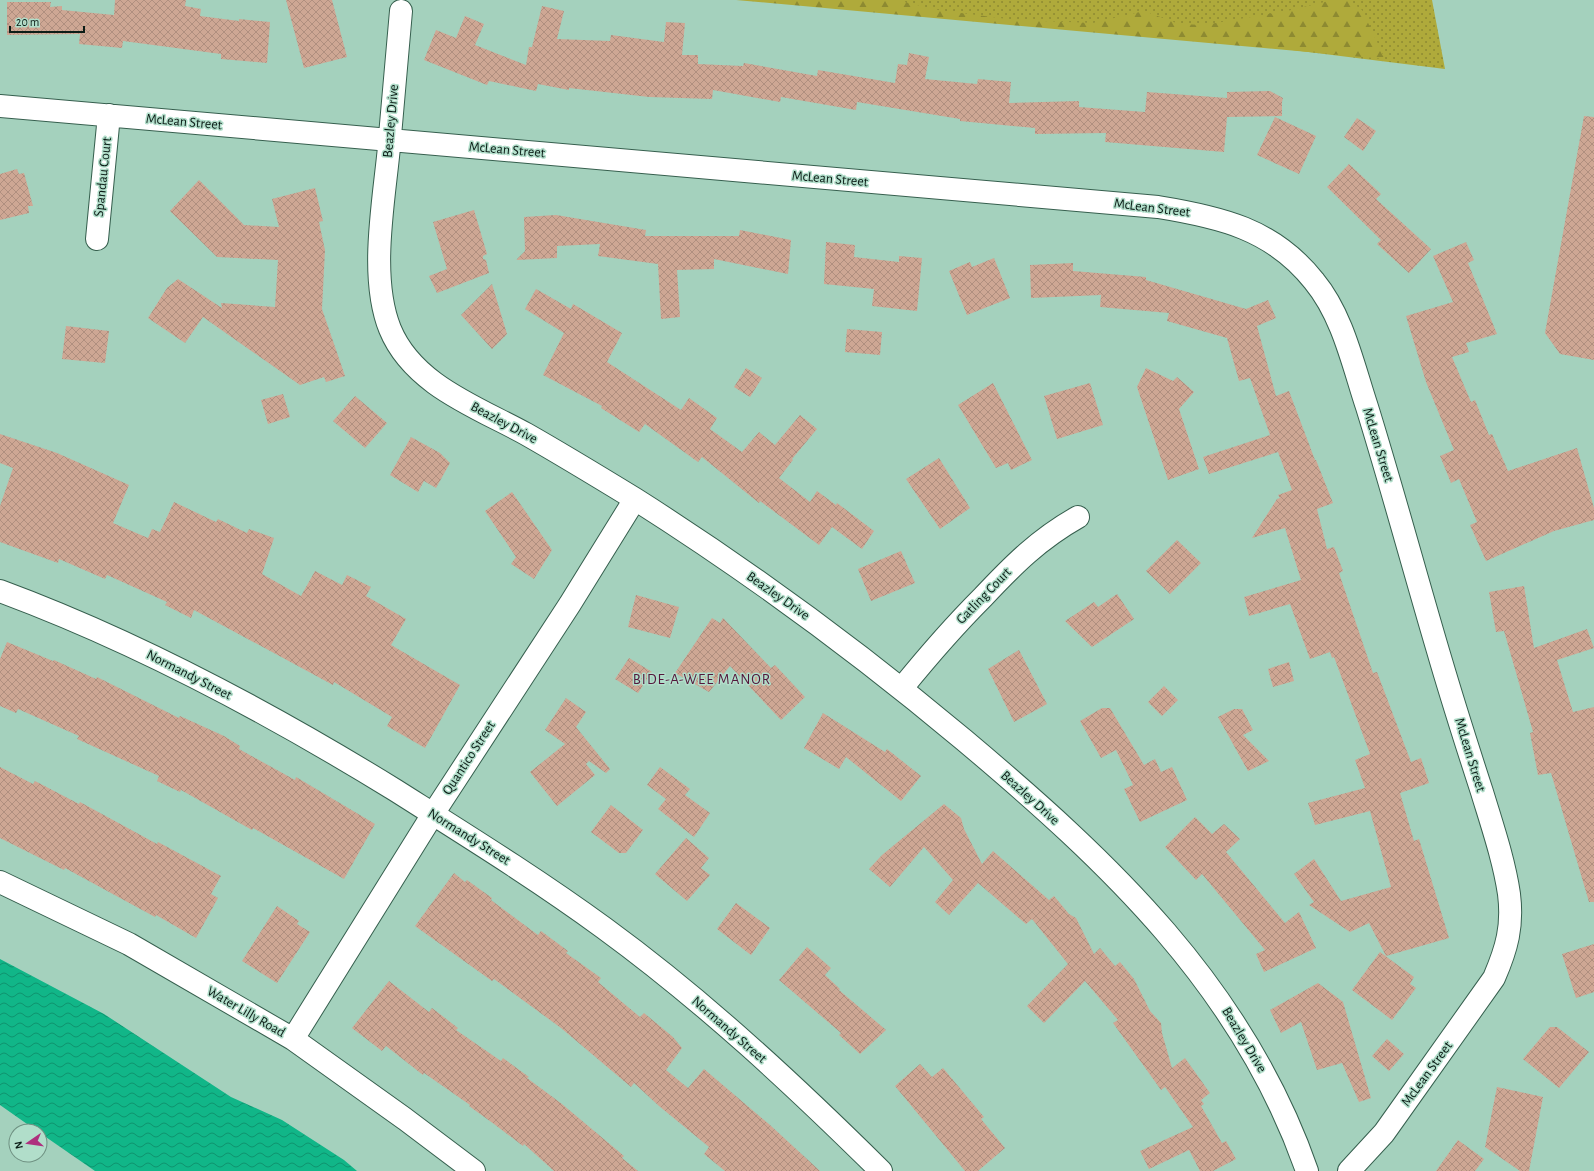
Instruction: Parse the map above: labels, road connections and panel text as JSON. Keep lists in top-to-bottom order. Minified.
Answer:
{"streets":{"street":["Beazley Drive","McLean Street","Spandau Court","Gatling Court","Normandy Street","Quantico Street","Water Lilly Road"]},"crossings":[["Beazley Drive","McLean Street"],["Beazley Drive","Gatling Court"],["Beazley Drive","Quantico Street"],["McLean Street","Spandau Court"],["Normandy Street","Quantico Street"],["Quantico Street","Water Lilly Road"]],"districts":["BIDE-A-WEE MANOR"],"scale_bar":"20 m","north":"left"}
